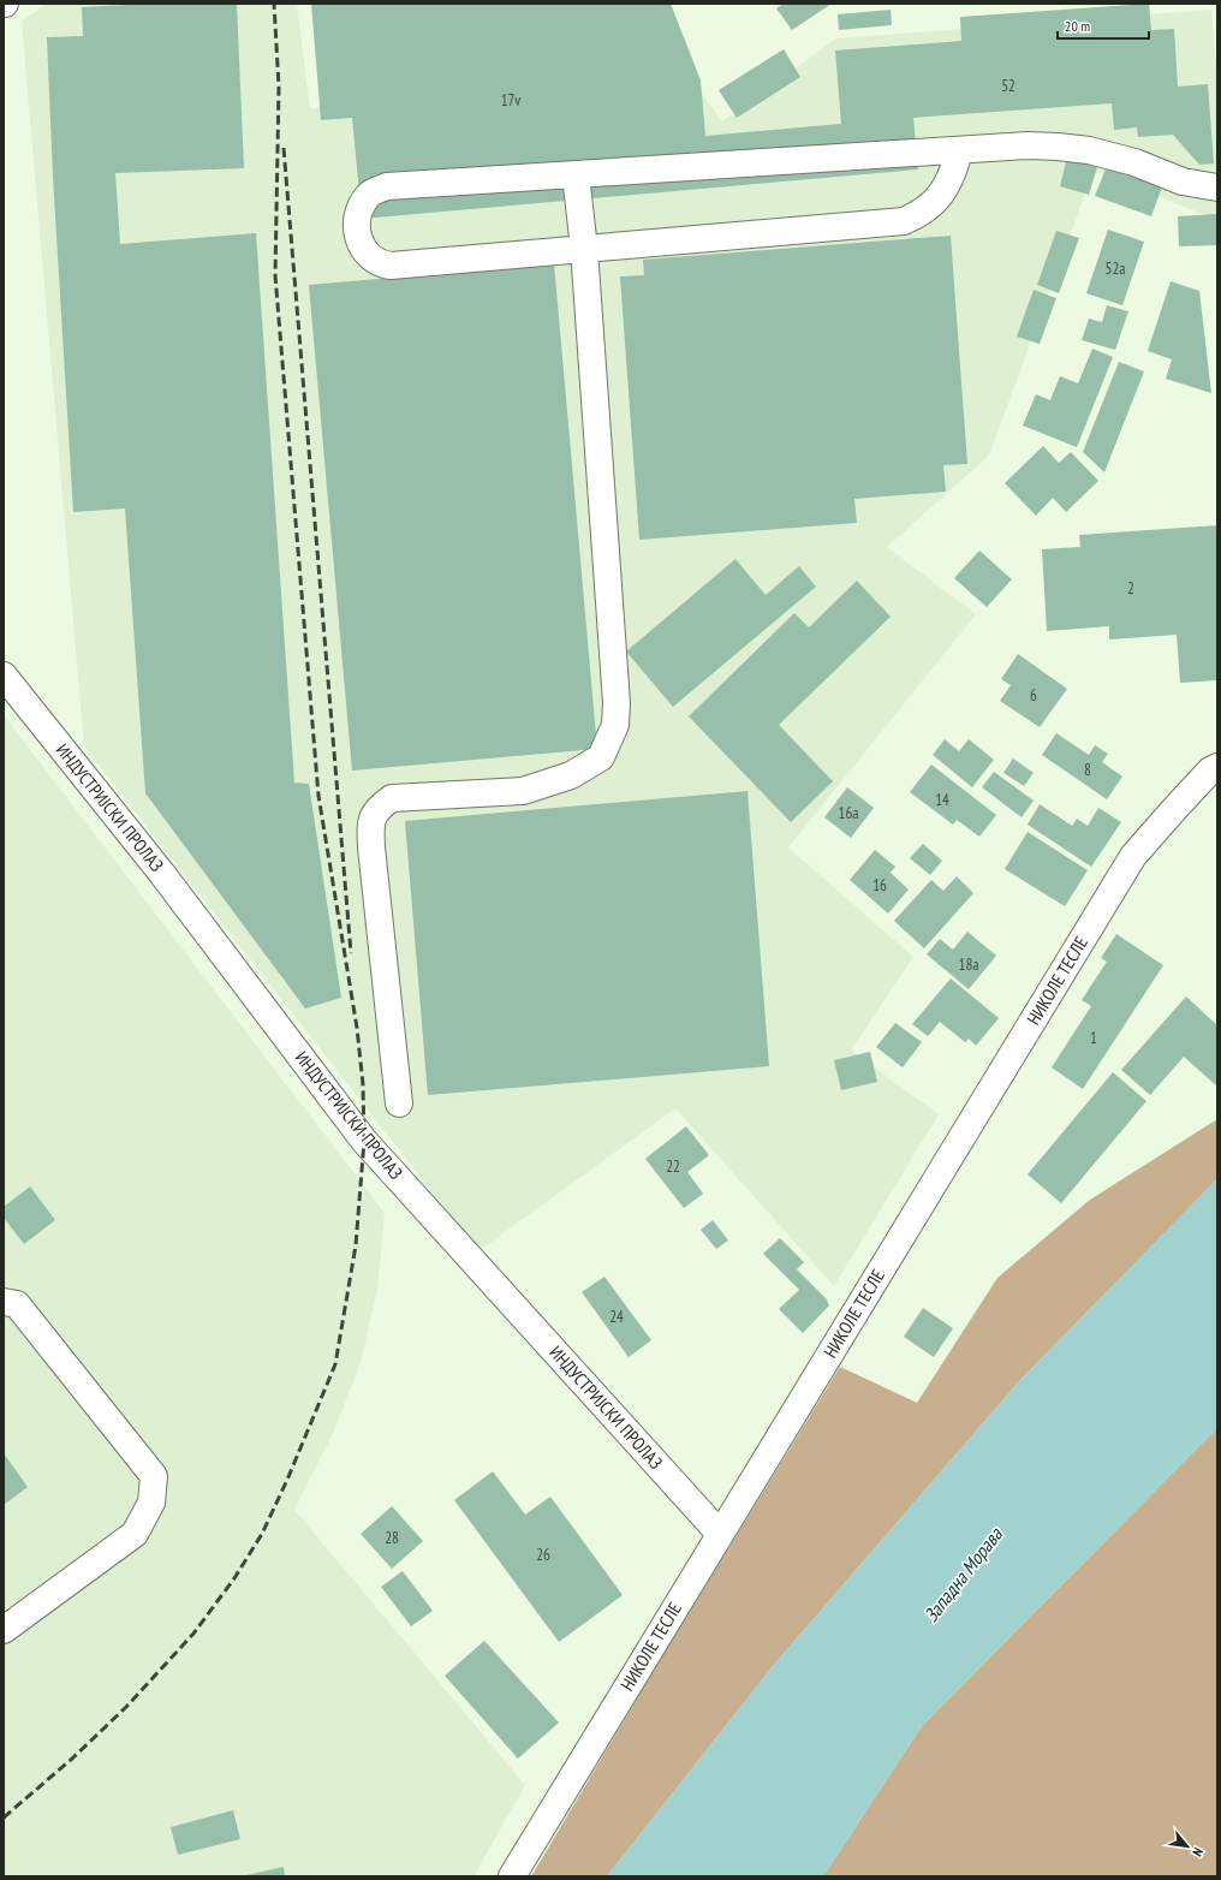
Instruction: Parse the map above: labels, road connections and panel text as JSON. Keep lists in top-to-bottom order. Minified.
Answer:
{"streets":{"street":["ИНДУСТРИЈСКИ ПРОЛАЗ","НИКОЛЕ ТЕСЛЕ"]},"crossings":[["ИНДУСТРИЈСКИ ПРОЛАЗ","НИКОЛЕ ТЕСЛЕ"]],"water":["Западна Морава"],"house_numbers":["52","17v","52a","2","6","8","14","16a","16","18a","1","22","24","28","26"],"scale_bar":"20 m","north":"bottom right"}
